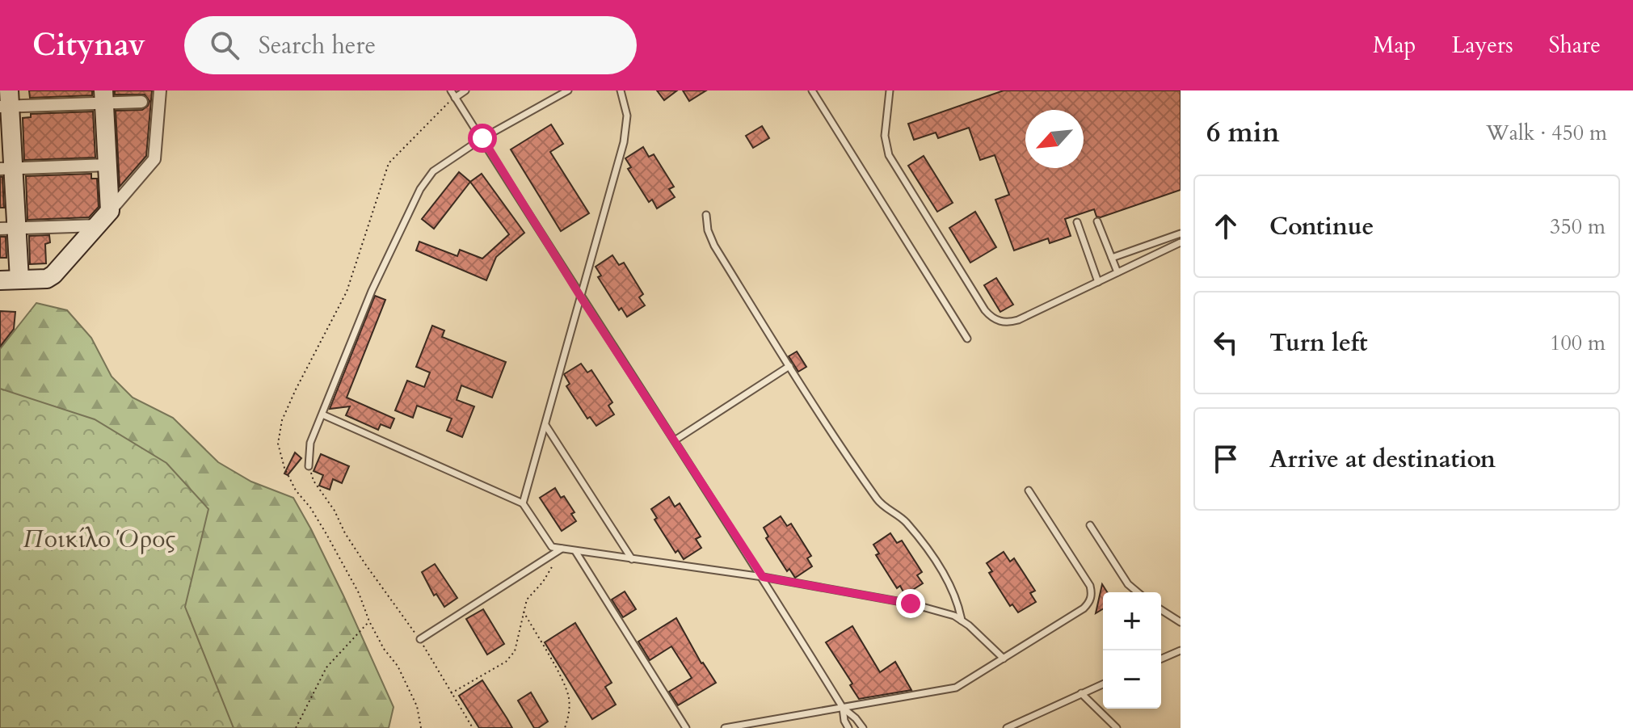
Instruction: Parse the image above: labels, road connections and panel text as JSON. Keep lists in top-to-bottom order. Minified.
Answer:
{"parks":["Ποικίλο Όρος"],"north":"bottom left","page":{"header":"Citynav","search":"Search here","nav":["Map","Layers","Share"],"heading":["6 min","Walk · 450 m"],"list":[["Continue","350 m"],["Turn left","100 m"],"Arrive at destination"],"map_buttons":["+","−"]}}
